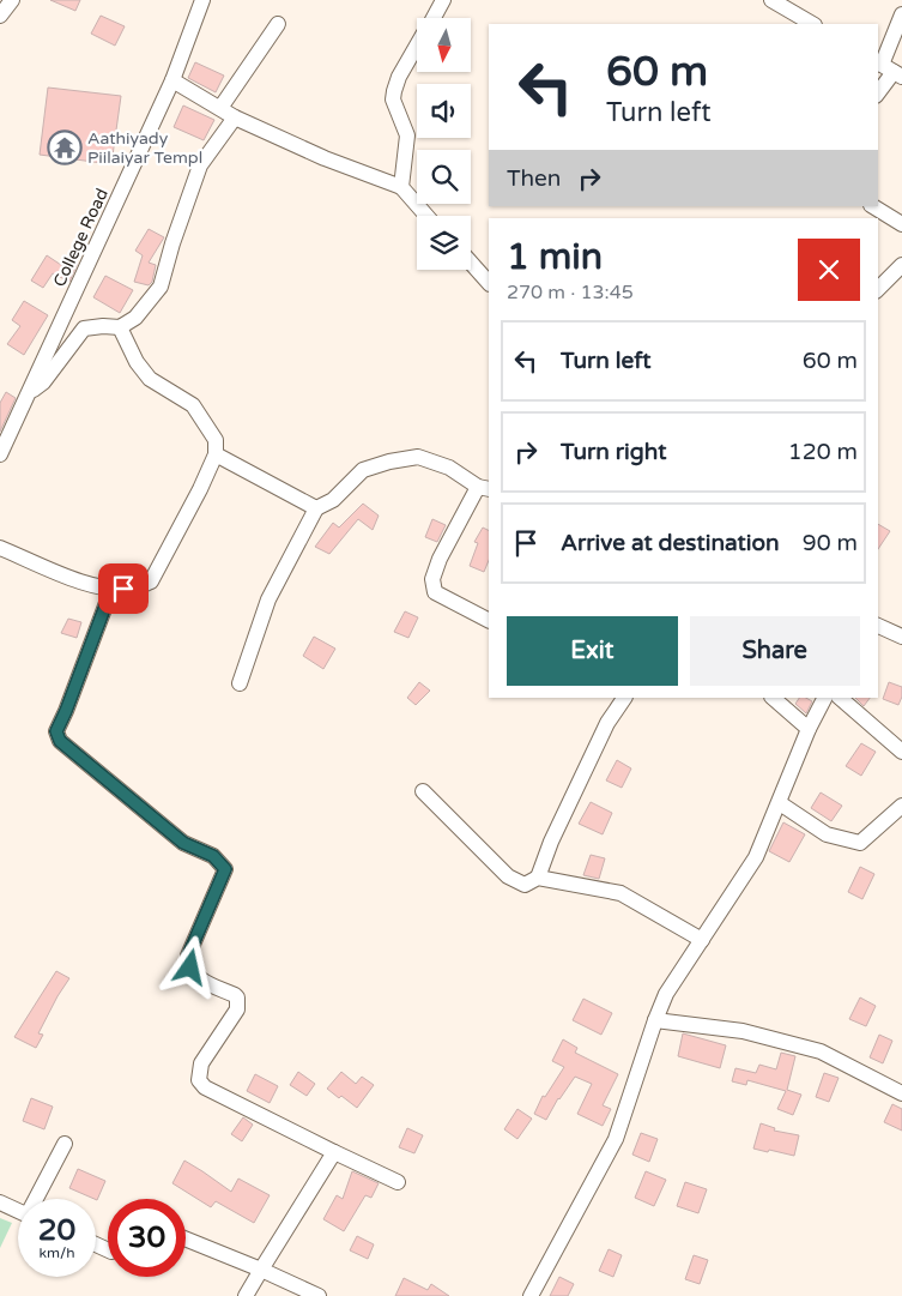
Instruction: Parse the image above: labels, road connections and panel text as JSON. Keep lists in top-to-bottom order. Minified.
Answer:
{"streets":{"street":["College Road"]},"places":{"temple":["Aathiyady Piilaiyar Templ"]},"north":"bottom","page":{"turn":["60 m","Turn left"],"then":"Then","heading":["1 min","270 m · 13:45"],"list":[{"name":"Turn left","value":"60 m"},{"name":"Turn right","value":"120 m"},{"name":"Arrive at destination","value":"90 m"}],"buttons":["Exit","Share"],"speed":"20 km/h","limit":"30"}}
